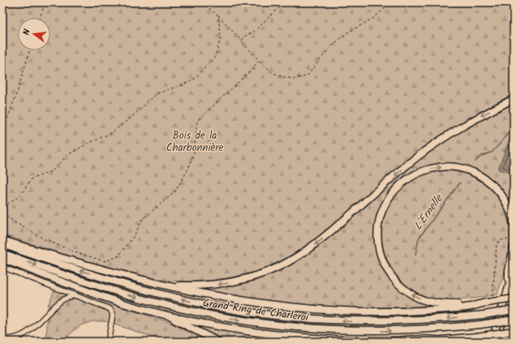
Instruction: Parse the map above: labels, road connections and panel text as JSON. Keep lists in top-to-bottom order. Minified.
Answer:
{"streets":{"highway":["Grand Ring de Charleroi"]},"water":["L'Ernelle"],"parks":["Bois de la Charbonnière"],"north":"left"}
